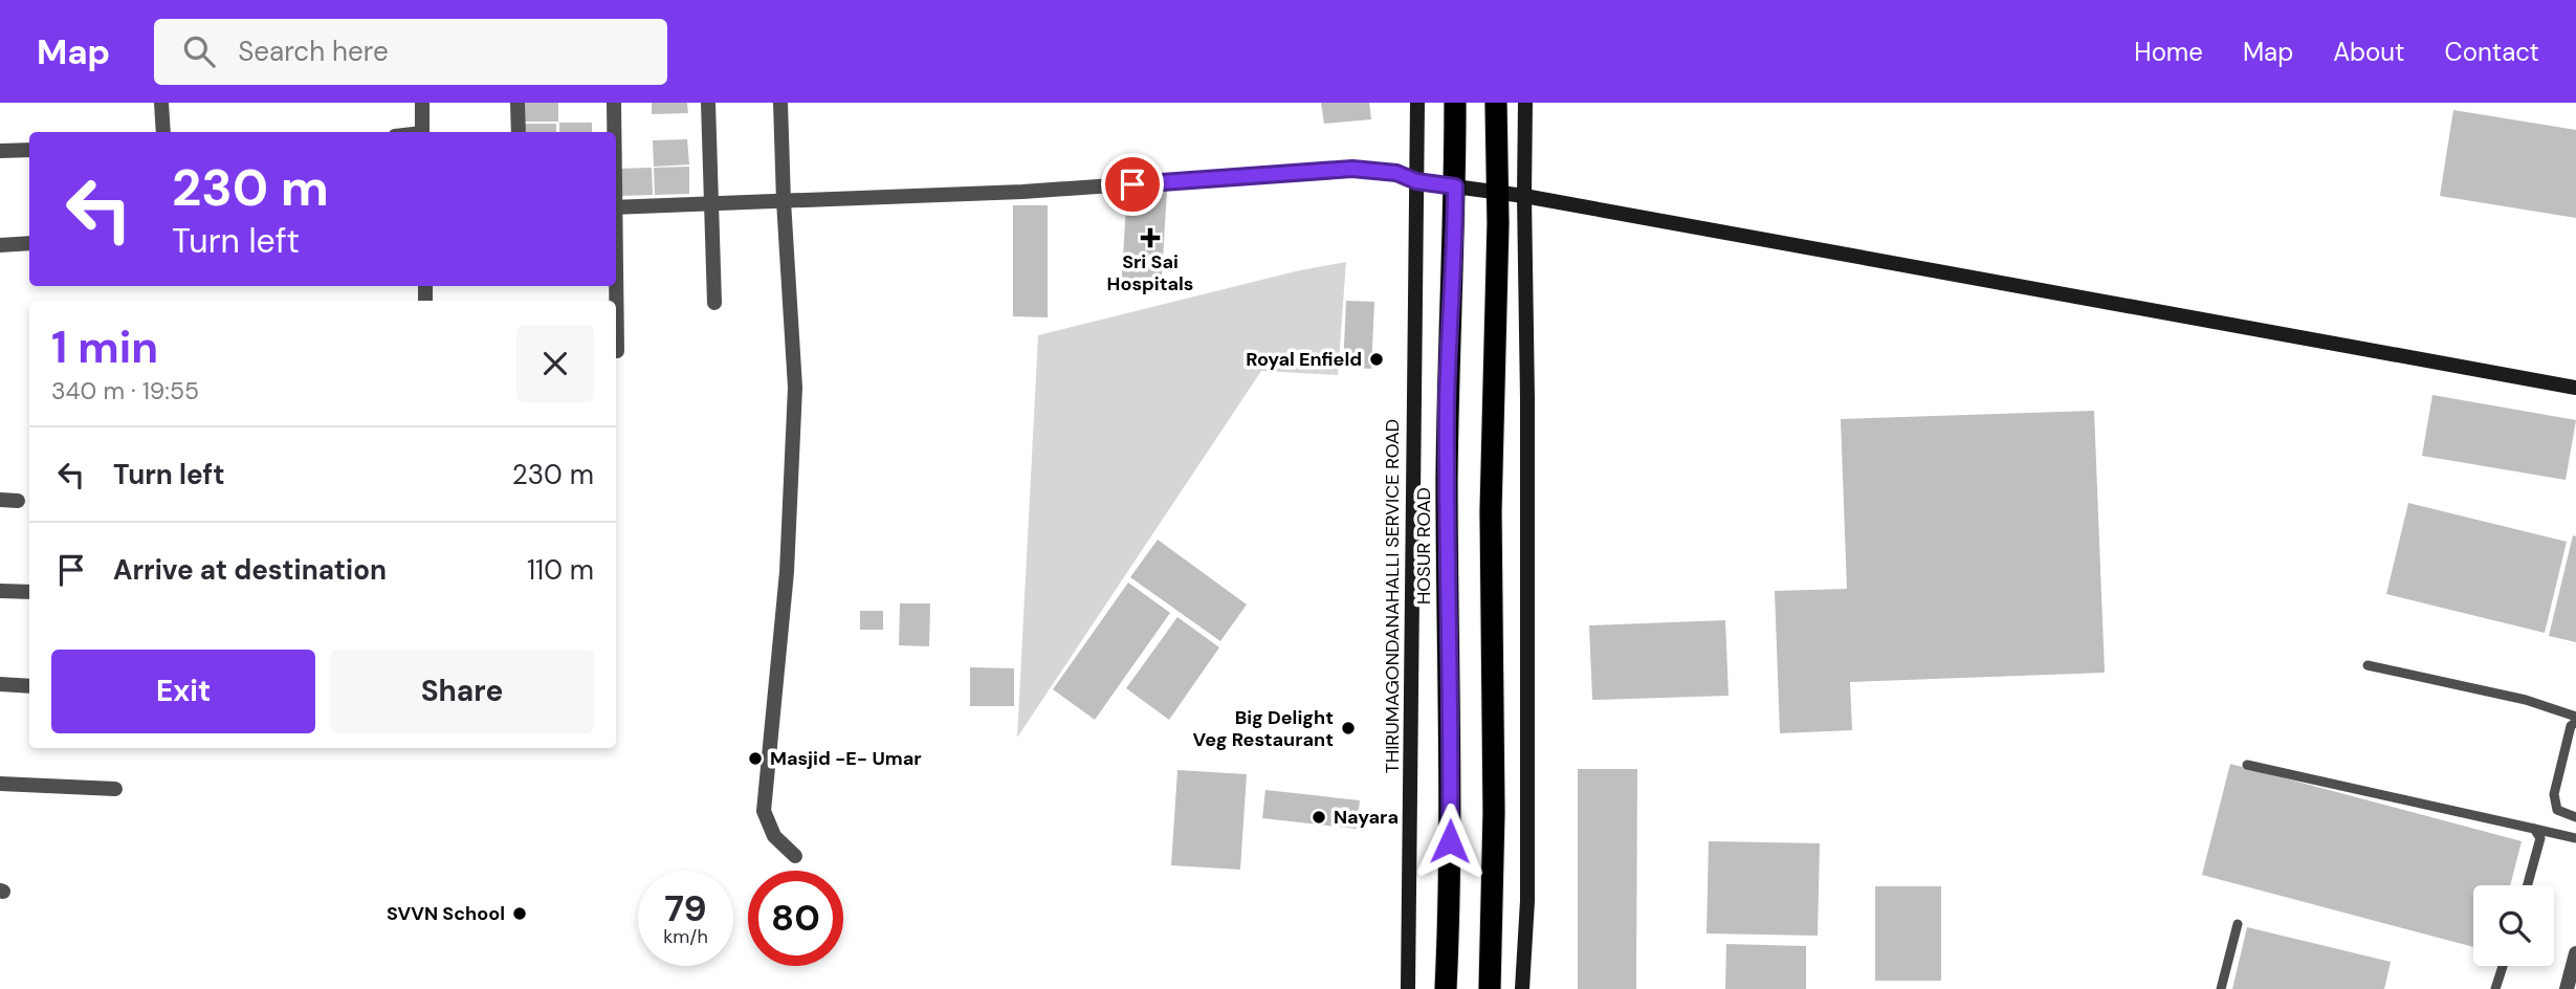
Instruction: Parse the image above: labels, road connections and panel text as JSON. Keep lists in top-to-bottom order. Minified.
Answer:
{"streets":{"highway":["HOSUR ROAD"],"street":["THIRUMAGONDANAHALLI SERVICE ROAD"]},"places":{"health":["Sri Sai Hospitals"],"other":["Royal Enfield","Big Delight Veg Restaurant","Masjid -E- Umar","Nayara","SVVN School"]},"page":{"header":"Map","search":"Search here","nav":["Home","Map","About","Contact"],"turn":["230 m","Turn left"],"heading":["1 min","340 m · 19:55"],"list":[{"name":"Turn left","value":"230 m"},{"name":"Arrive at destination","value":"110 m"}],"buttons":["Exit","Share"],"speed":"79 km/h","limit":"80"}}
